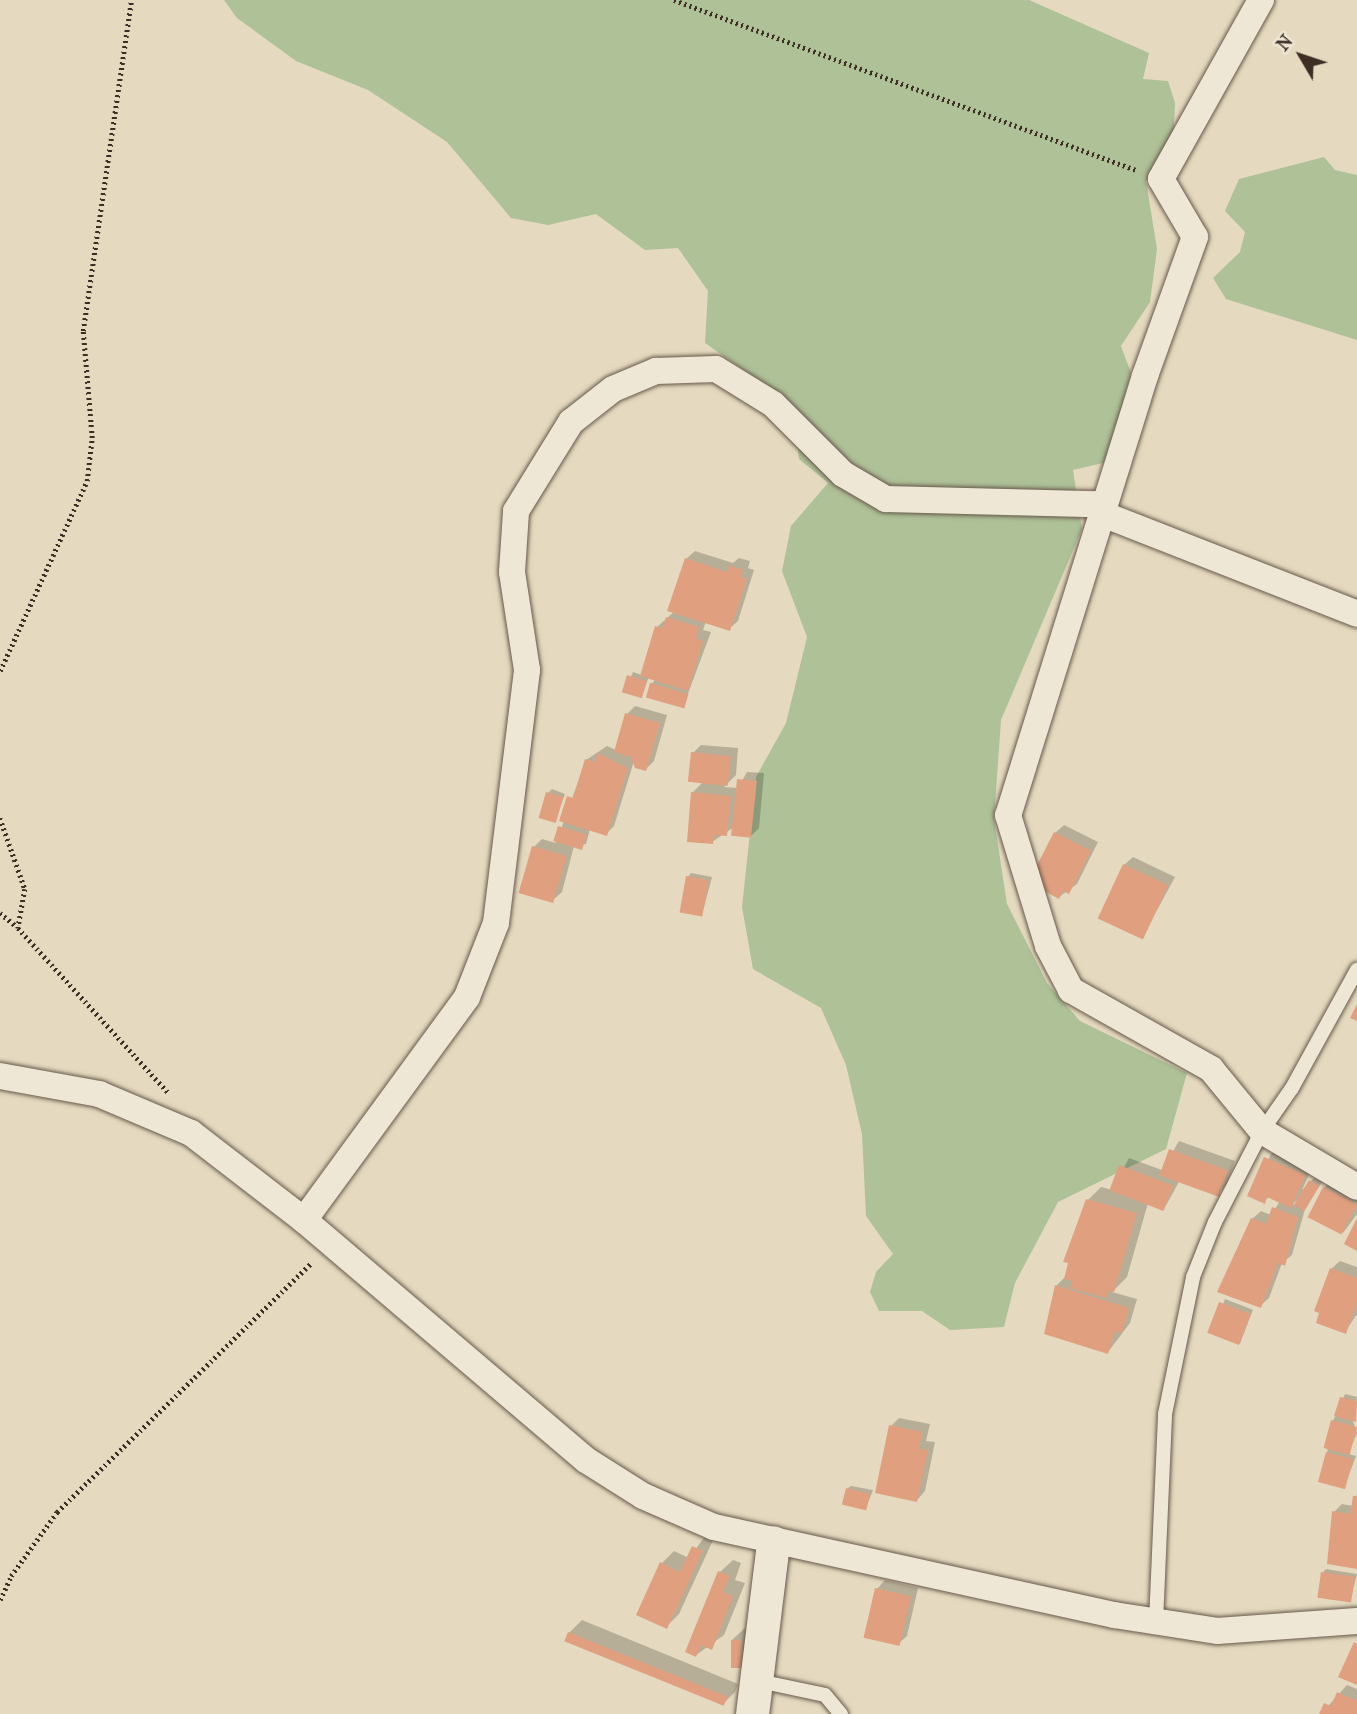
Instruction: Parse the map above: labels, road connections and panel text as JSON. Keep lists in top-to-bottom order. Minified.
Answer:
{"north":"top left"}
